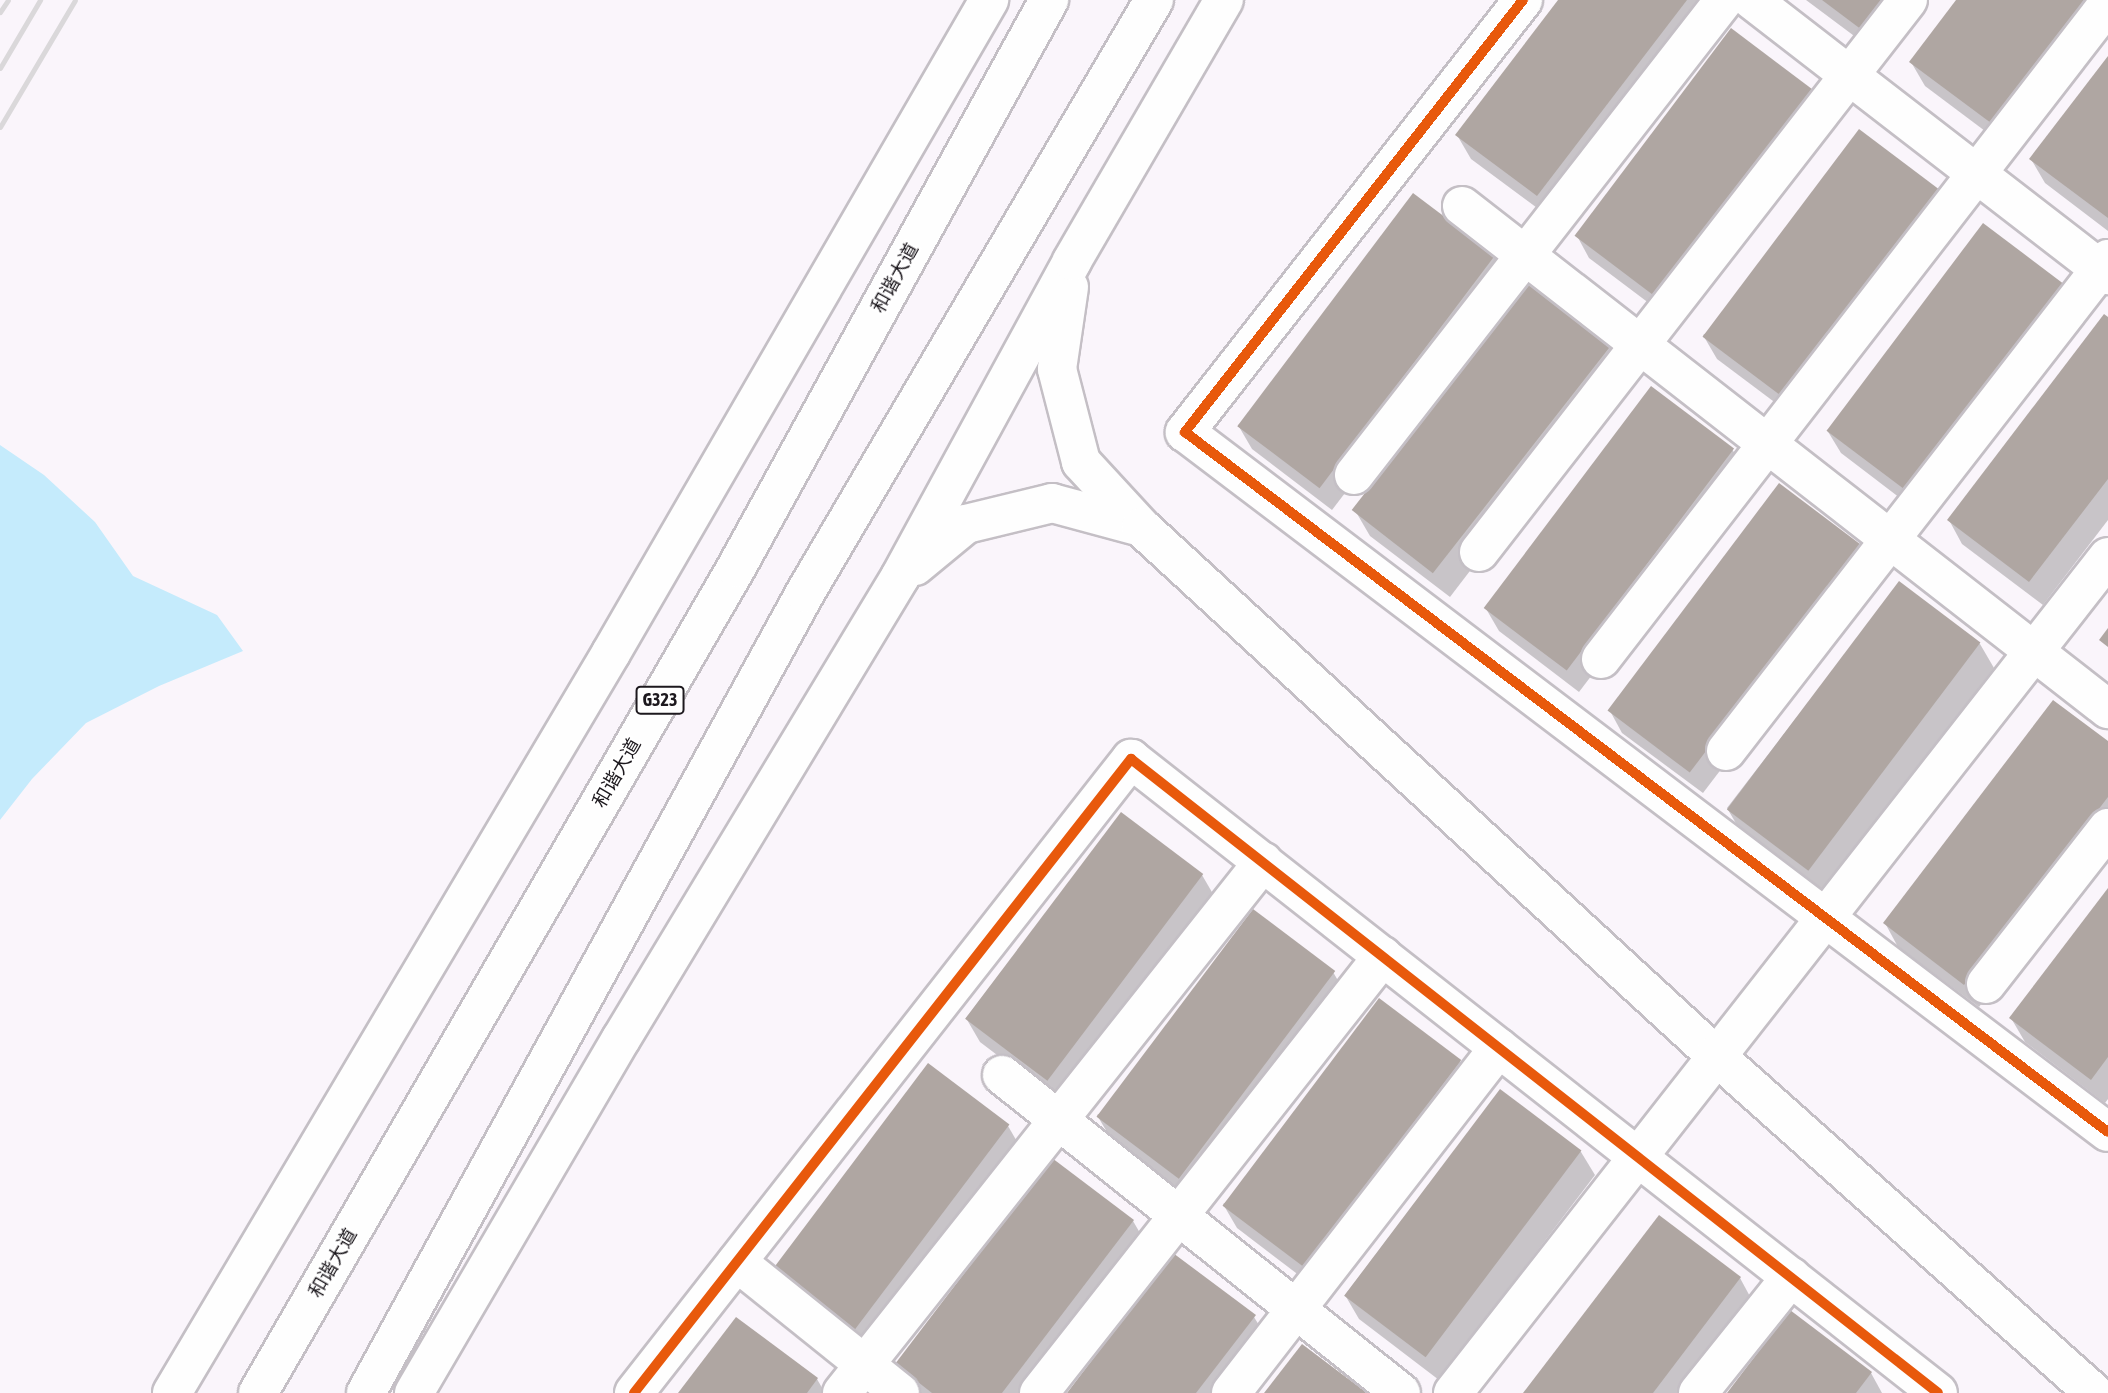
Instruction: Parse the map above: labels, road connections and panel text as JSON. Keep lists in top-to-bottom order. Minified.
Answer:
{"streets":{"main road":["和谐大道","G323"]}}
